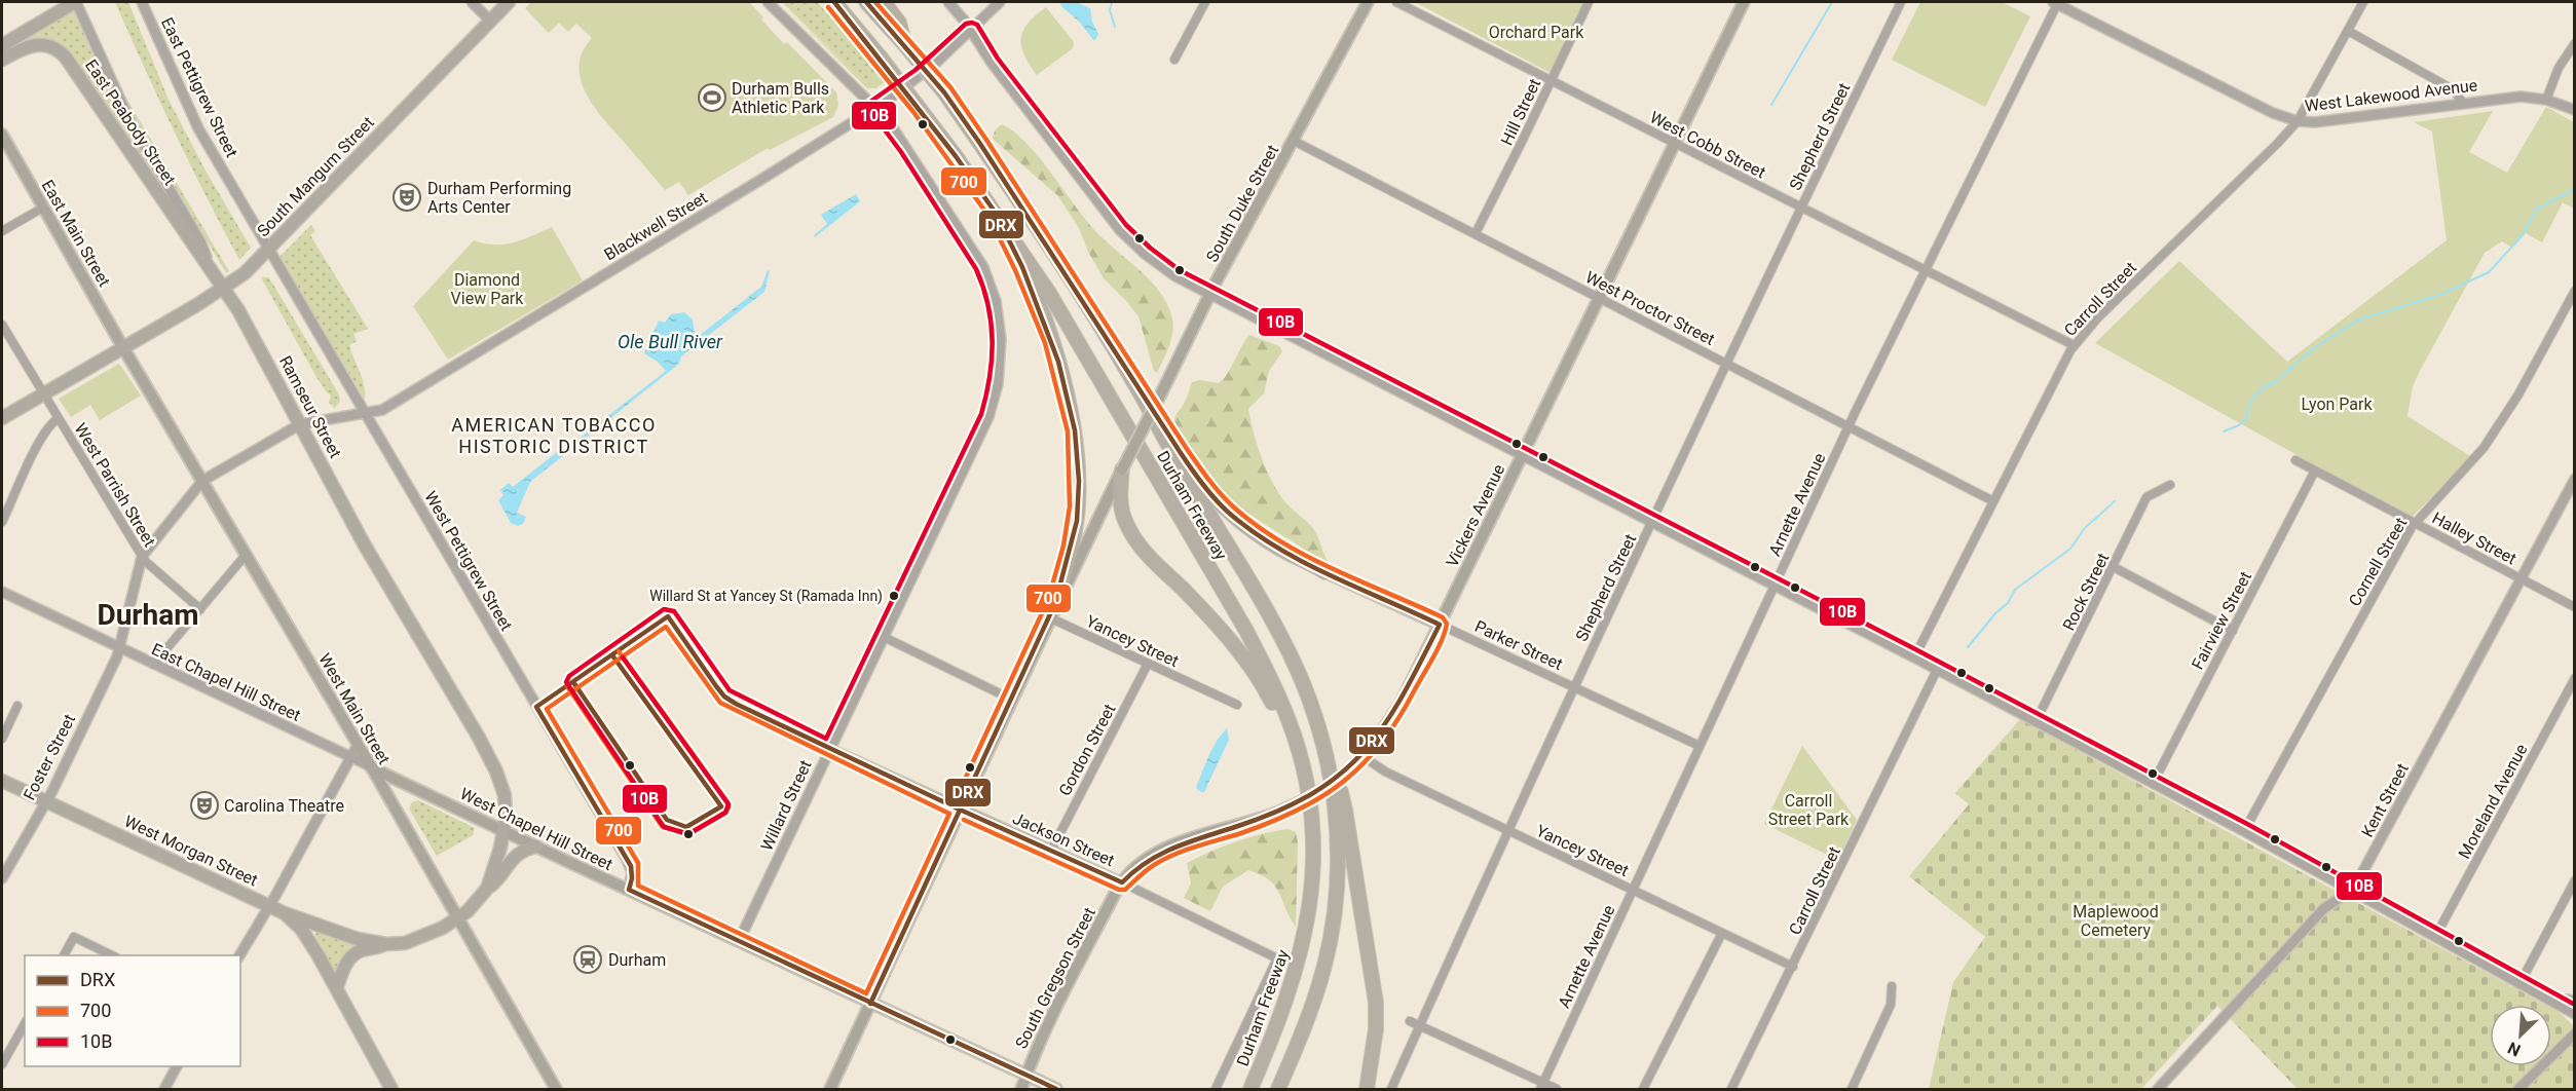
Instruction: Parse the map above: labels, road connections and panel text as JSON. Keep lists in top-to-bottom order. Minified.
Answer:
{"streets":{"highway":["Durham Freeway"],"main road":["East Peabody Street","South Mangum Street","South Duke Street","East Main Street","Ramseur Street","Vickers Avenue","Parker Street","West Main Street","West Chapel Hill Street","West Morgan Street","South Gregson Street"],"street":["East Pettigrew Street","West Lakewood Avenue","Hill Street","Shepherd Street","West Cobb Street","Blackwell Street","Carroll Street","West Proctor Street","West Parrish Street","Arnette Avenue","Halley Street","West Pettigrew Street","Cornell Street","Rock Street","Fairview Street","Yancey Street","East Chapel Hill Street","Gordon Street","Foster Street","Kent Street","Moreland Avenue","Willard Street","Jackson Street"]},"crossings":[["East Pettigrew Street","South Mangum Street"],["East Pettigrew Street","West Pettigrew Street"],["West Lakewood Avenue","Carroll Street"],["West Lakewood Avenue","Arnette Avenue"],["Hill Street","West Cobb Street"],["Hill Street","West Proctor Street"],["East Peabody Street","Ramseur Street"],["Shepherd Street","West Cobb Street"],["Shepherd Street","West Proctor Street"],["Shepherd Street","Yancey Street"],["Shepherd Street","Parker Street"],["West Cobb Street","Carroll Street"],["West Cobb Street","Arnette Avenue"],["West Cobb Street","Vickers Avenue"],["South Mangum Street","East Main Street"],["South Mangum Street","Ramseur Street"],["South Mangum Street","West Parrish Street"],["South Mangum Street","West Pettigrew Street"],["South Mangum Street","West Main Street"],["South Duke Street","West Proctor Street"],["South Duke Street","Yancey Street"],["South Duke Street","West Chapel Hill Street"],["South Duke Street","Jackson Street"],["Blackwell Street","Ramseur Street"],["Blackwell Street","West Pettigrew Street"],["Blackwell Street","Willard Street"],["East Main Street","West Main Street"],["Carroll Street","West Proctor Street"],["Carroll Street","Yancey Street"],["West Proctor Street","Arnette Avenue"],["West Proctor Street","Vickers Avenue"],["Ramseur Street","West Chapel Hill Street"],["West Parrish Street","Foster Street"],["Arnette Avenue","Yancey Street"],["Arnette Avenue","Parker Street"],["Vickers Avenue","Yancey Street"],["Vickers Avenue","Parker Street"],["Vickers Avenue","Jackson Street"],["Vickers Avenue","South Gregson Street"],["Halley Street","Cornell Street"],["Halley Street","Fairview Street"],["Halley Street","Kent Street"],["West Pettigrew Street","West Chapel Hill Street"],["Yancey Street","Gordon Street"],["East Chapel Hill Street","West Main Street"],["East Chapel Hill Street","Foster Street"],["East Chapel Hill Street","West Chapel Hill Street"],["West Main Street","West Chapel Hill Street"],["Gordon Street","Jackson Street"],["Foster Street","West Morgan Street"],["Willard Street","West Chapel Hill Street"],["Willard Street","Jackson Street"],["West Chapel Hill Street","South Gregson Street"],["Jackson Street","South Gregson Street"]],"districts":["AMERICAN TOBACCO HISTORIC DISTRICT","Durham"],"water":["Ole Bull River"],"parks":["Orchard Park","Diamond View Park","Lyon Park","Carroll Street Park","Maplewood Cemetery"],"places":{"sports":["Durham Bulls Athletic Park"],"theatre":["Durham Performing Arts Center","Carolina Theatre"],"other":["Willard St at Yancey St (Ramada Inn)"],"station":["Durham"]},"lines":["transit line DRX","transit line 700","transit line 10B"],"legend":["DRX","700","10B"],"north":"bottom left"}
